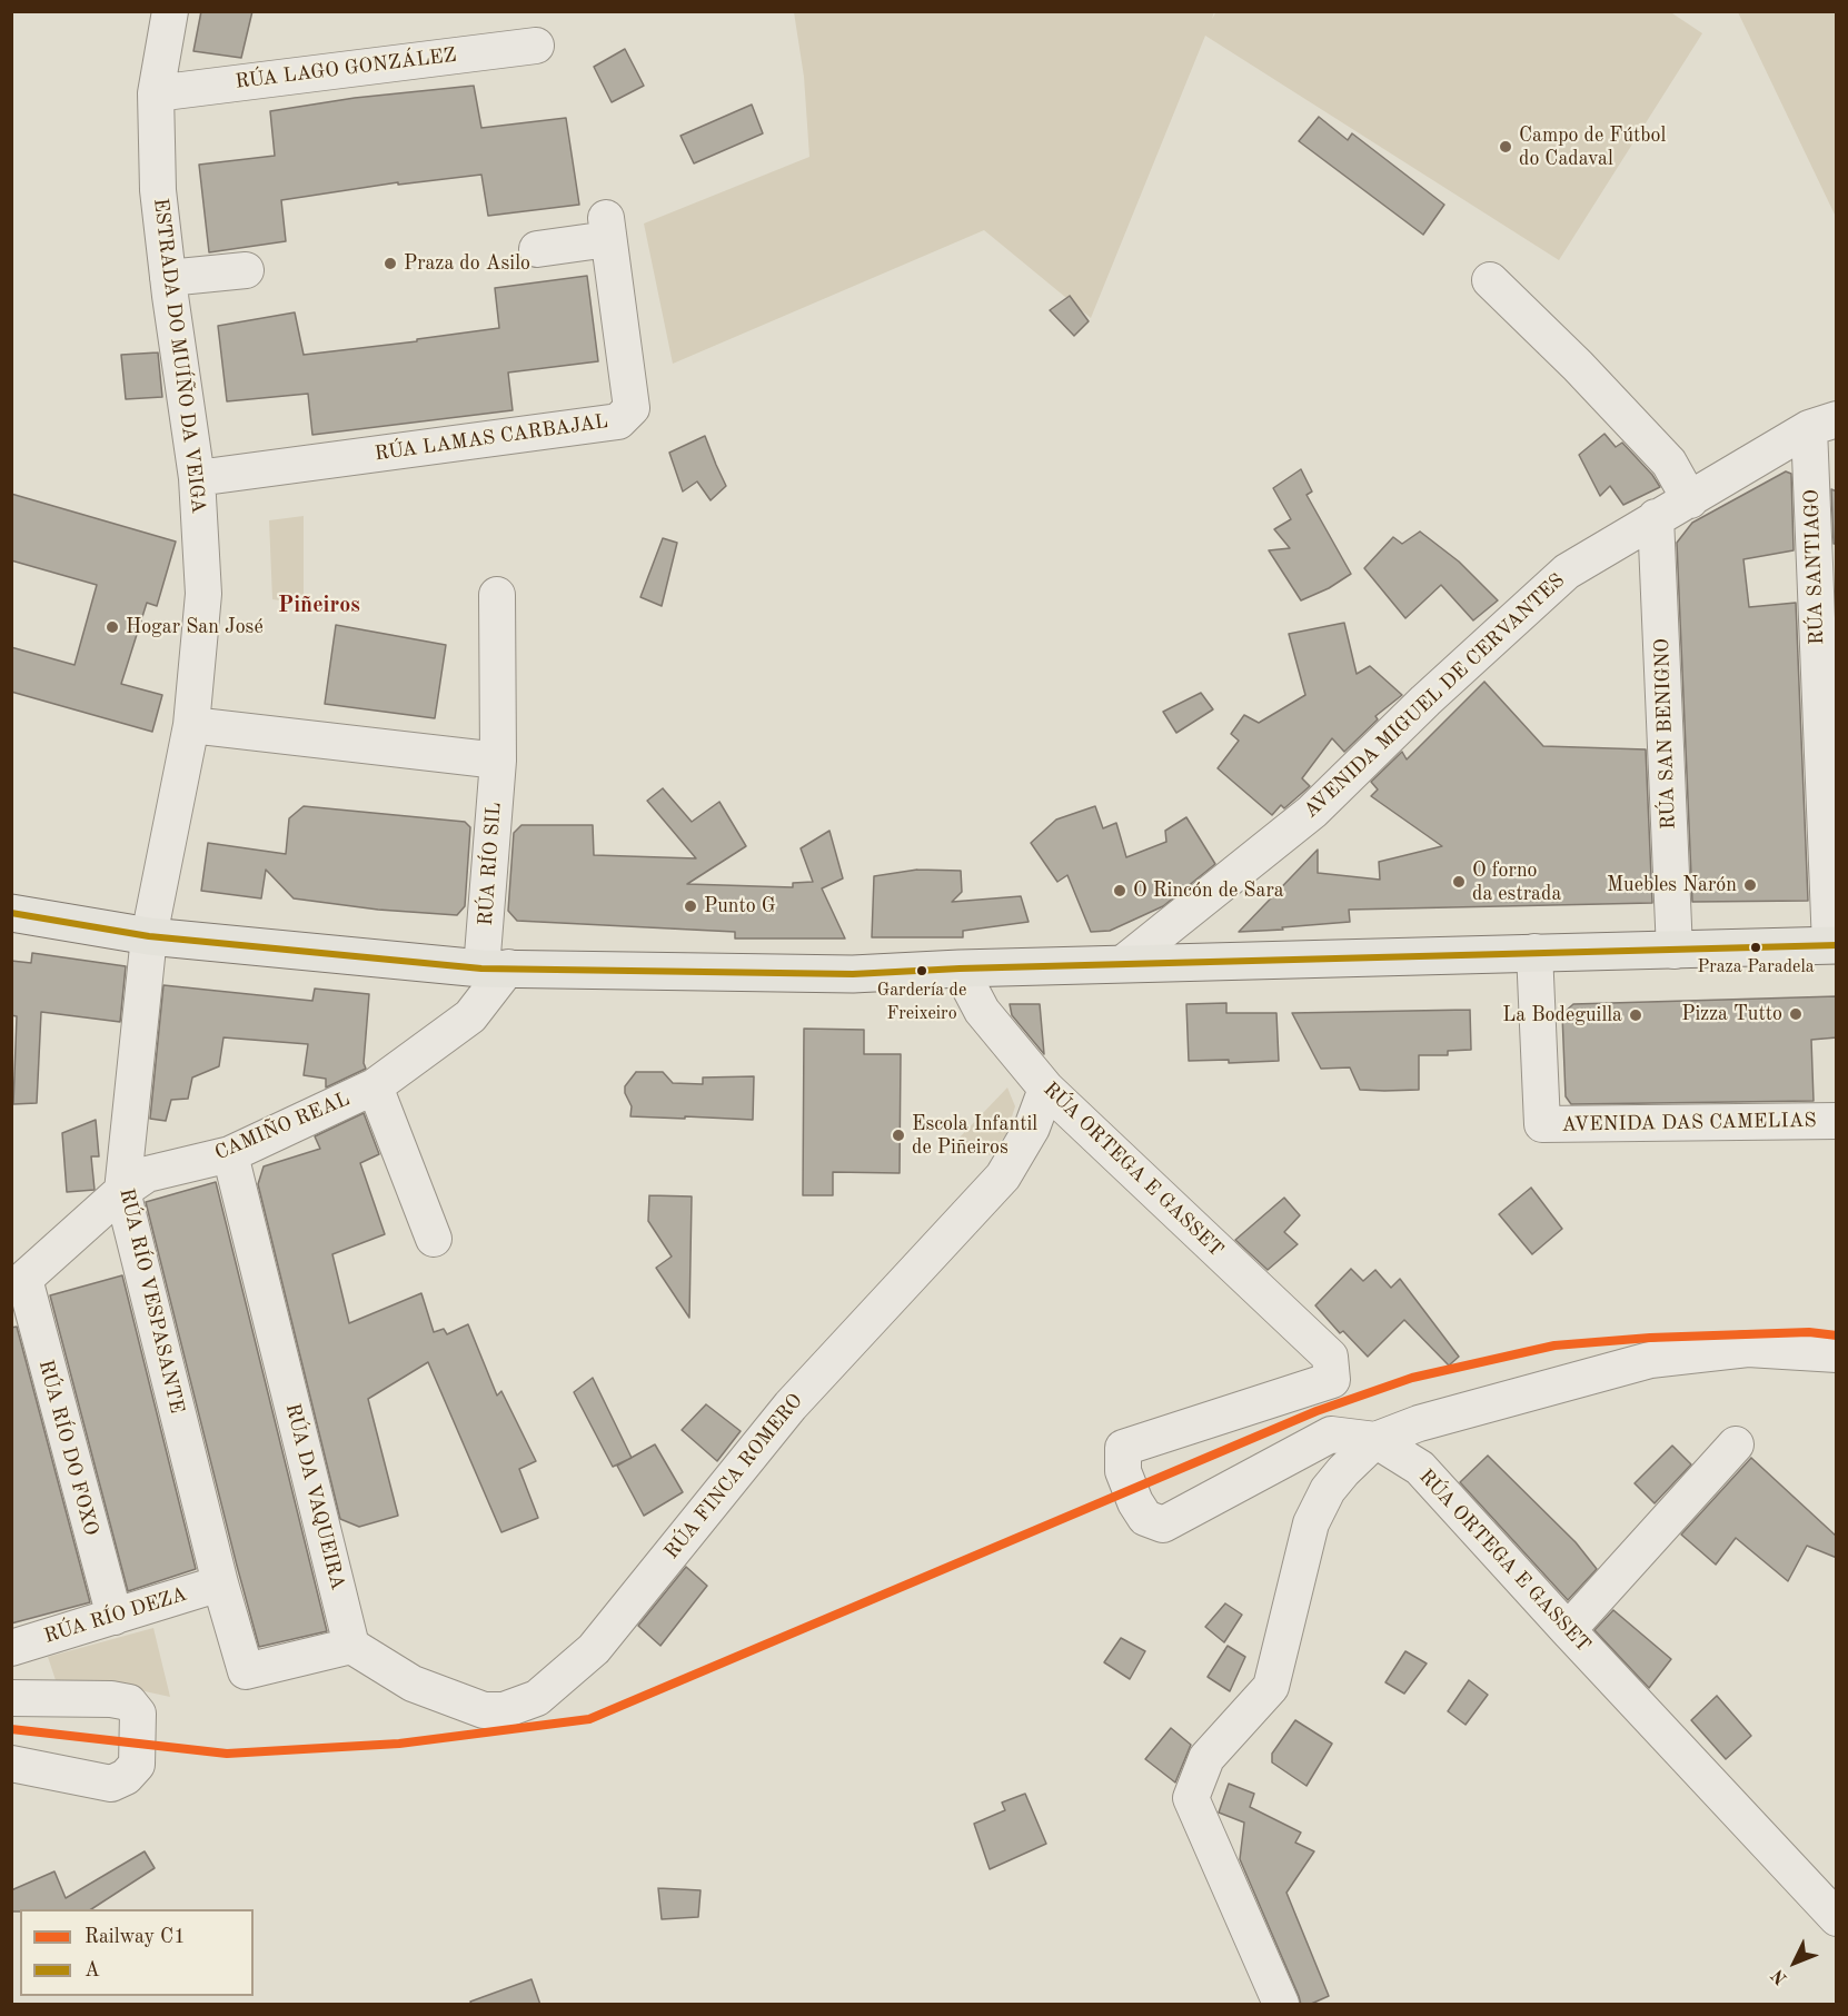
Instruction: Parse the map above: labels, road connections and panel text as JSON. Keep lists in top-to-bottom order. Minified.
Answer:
{"streets":{"street":["RÚA LAGO GONZÁLEZ","ESTRADA DO MUÍÑO DA VEIGA","RÚA LAMAS CARBAJAL","RÚA SANTIAGO","AVENIDA MIGUEL DE CERVANTES","RÚA SAN BENIGNO","RÚA RÍO SIL","AVENIDA DAS CAMELIAS","CAMIÑO REAL","RÚA ORTEGA E GASSET","RÚA RÍO VESPASANTE","RÚA RÍO DO FOXO","RÚA FINCA ROMERO","RÚA DA VAQUEIRA","RÚA RÍO DEZA"]},"crossings":[["RÚA LAGO GONZÁLEZ","ESTRADA DO MUÍÑO DA VEIGA"],["ESTRADA DO MUÍÑO DA VEIGA","RÚA LAMAS CARBAJAL"],["ESTRADA DO MUÍÑO DA VEIGA","RÚA RÍO VESPASANTE"],["RÚA SANTIAGO","AVENIDA MIGUEL DE CERVANTES"],["AVENIDA MIGUEL DE CERVANTES","RÚA SAN BENIGNO"],["RÚA RÍO SIL","CAMIÑO REAL"],["CAMIÑO REAL","RÚA RÍO VESPASANTE"],["CAMIÑO REAL","RÚA RÍO DO FOXO"],["CAMIÑO REAL","RÚA DA VAQUEIRA"],["RÚA ORTEGA E GASSET","RÚA FINCA ROMERO"],["RÚA RÍO VESPASANTE","RÚA RÍO DEZA"],["RÚA RÍO DO FOXO","RÚA RÍO DEZA"],["RÚA FINCA ROMERO","RÚA DA VAQUEIRA"]],"districts":["Piñeiros"],"places":["Campo de Fútbol do Cadaval","Praza do Asilo","Hogar San José","O forno da estrada","Muebles Narón","O Rincón de Sara","Punto G","Praza Paradela","Gardería de Freixeiro","Pizza Tutto","La Bodeguilla","Escola Infantil de Piñeiros"],"lines":["transit line A","rail line C1"],"legend":["Railway C1","A"],"north":"bottom left"}
